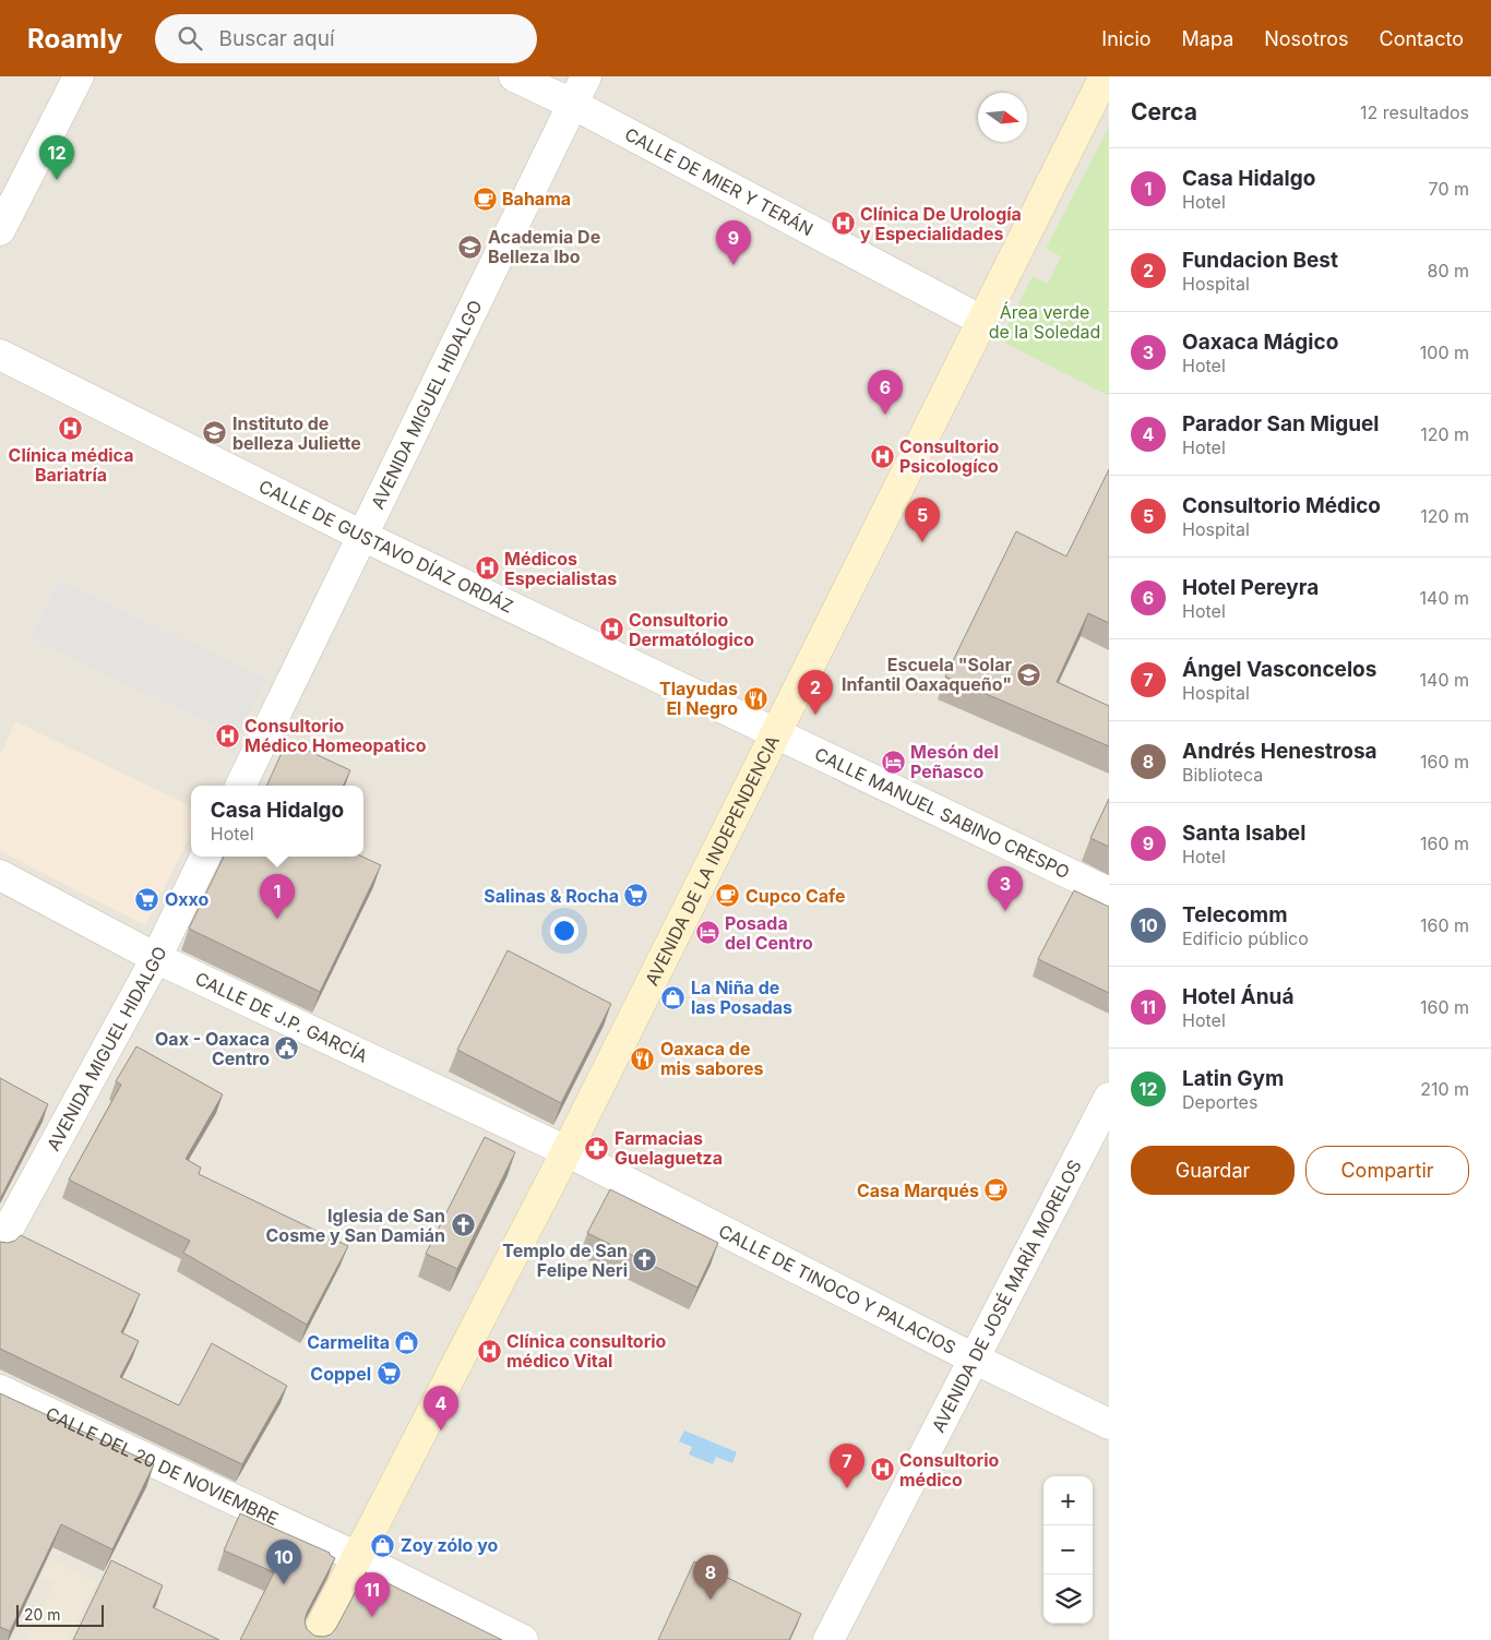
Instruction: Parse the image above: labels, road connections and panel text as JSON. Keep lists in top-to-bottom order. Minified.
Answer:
{"streets":{"main road":["AVENIDA DE LA INDEPENDENCIA"],"street":["CALLE DE MIER Y TERÁN","AVENIDA MIGUEL HIDALGO","CALLE DE GUSTAVO DÍAZ ORDÁZ","CALLE MANUEL SABINO CRESPO","CALLE DE J.P. GARCÍA","CALLE DE TINOCO Y PALACIOS","AVENIDA DE JOSÉ MARÍA MORELOS","CALLE DEL 20 DE NOVIEMBRE"]},"crossings":[["CALLE DE MIER Y TERÁN","AVENIDA MIGUEL HIDALGO"],["CALLE DE MIER Y TERÁN","AVENIDA DE LA INDEPENDENCIA"],["AVENIDA MIGUEL HIDALGO","CALLE DE GUSTAVO DÍAZ ORDÁZ"],["AVENIDA MIGUEL HIDALGO","CALLE DE J.P. GARCÍA"],["CALLE DE GUSTAVO DÍAZ ORDÁZ","CALLE MANUEL SABINO CRESPO"],["CALLE DE GUSTAVO DÍAZ ORDÁZ","AVENIDA DE LA INDEPENDENCIA"],["CALLE MANUEL SABINO CRESPO","AVENIDA DE LA INDEPENDENCIA"],["AVENIDA DE LA INDEPENDENCIA","CALLE DE J.P. GARCÍA"],["AVENIDA DE LA INDEPENDENCIA","CALLE DE TINOCO Y PALACIOS"],["AVENIDA DE LA INDEPENDENCIA","CALLE DEL 20 DE NOVIEMBRE"],["CALLE DE J.P. GARCÍA","CALLE DE TINOCO Y PALACIOS"],["CALLE DE TINOCO Y PALACIOS","AVENIDA DE JOSÉ MARÍA MORELOS"]],"parks":["Área verde de la Soledad"],"places":{"cafe":["Bahama","Cupco Cafe","Casa Marqués"],"hospital":["Clínica De Urología y Especialidades","Clínica médica Bariatría","Consultorio Psicologíco","Médicos Especialistas","Consultorio Dermatólogico","Consultorio Médico Homeopatico","Clínica consultorio médico Vital","Consultorio médico"],"school or university":["Academia De Belleza Ibo","Instituto de belleza Juliette","Escuela \"Solar Infantil Oaxaqueño\""],"restaurant":["Tlayudas El Negro","Oaxaca de mis sabores"],"hotel":["Mesón del Peñasco","Posada del Centro"],"supermarket":["Salinas & Rocha","Oxxo","Coppel"],"shop":["La Niña de las Posadas","Carmelita","Zoy zólo yo"],"public building":["Oax - Oaxaca Centro"],"pharmacy":["Farmacias Guelaguetza"],"church":["Iglesia de San Cosme y San Damián","Templo de San Felipe Neri"]},"scale_bar":"20 m","north":"right","page":{"header":"Roamly","search":"Buscar aquí","nav":["Inicio","Mapa","Nosotros","Contacto"],"heading":["Cerca","12 resultados"],"pins":["12","9","6","5","2","3","1","4","7","10","8","11"],"list":[{"mark":"1","name":"Casa Hidalgo","note":"Hotel","value":"70 m"},{"mark":"2","name":"Fundacion Best","note":"Hospital","value":"80 m"},{"mark":"3","name":"Oaxaca Mágico","note":"Hotel","value":"100 m"},{"mark":"4","name":"Parador San Miguel","note":"Hotel","value":"120 m"},{"mark":"5","name":"Consultorio Médico","note":"Hospital","value":"120 m"},{"mark":"6","name":"Hotel Pereyra","note":"Hotel","value":"140 m"},{"mark":"7","name":"Ángel Vasconcelos","note":"Hospital","value":"140 m"},{"mark":"8","name":"Andrés Henestrosa","note":"Biblioteca","value":"160 m"},{"mark":"9","name":"Santa Isabel","note":"Hotel","value":"160 m"},{"mark":"10","name":"Telecomm","note":"Edificio público","value":"160 m"},{"mark":"11","name":"Hotel Ánuá","note":"Hotel","value":"160 m"},{"mark":"12","name":"Latin Gym","note":"Deportes","value":"210 m"}],"popup":["Casa Hidalgo","Hotel"],"buttons":["Guardar","Compartir"],"map_buttons":["+","−"],"scale":"20 m"}}
